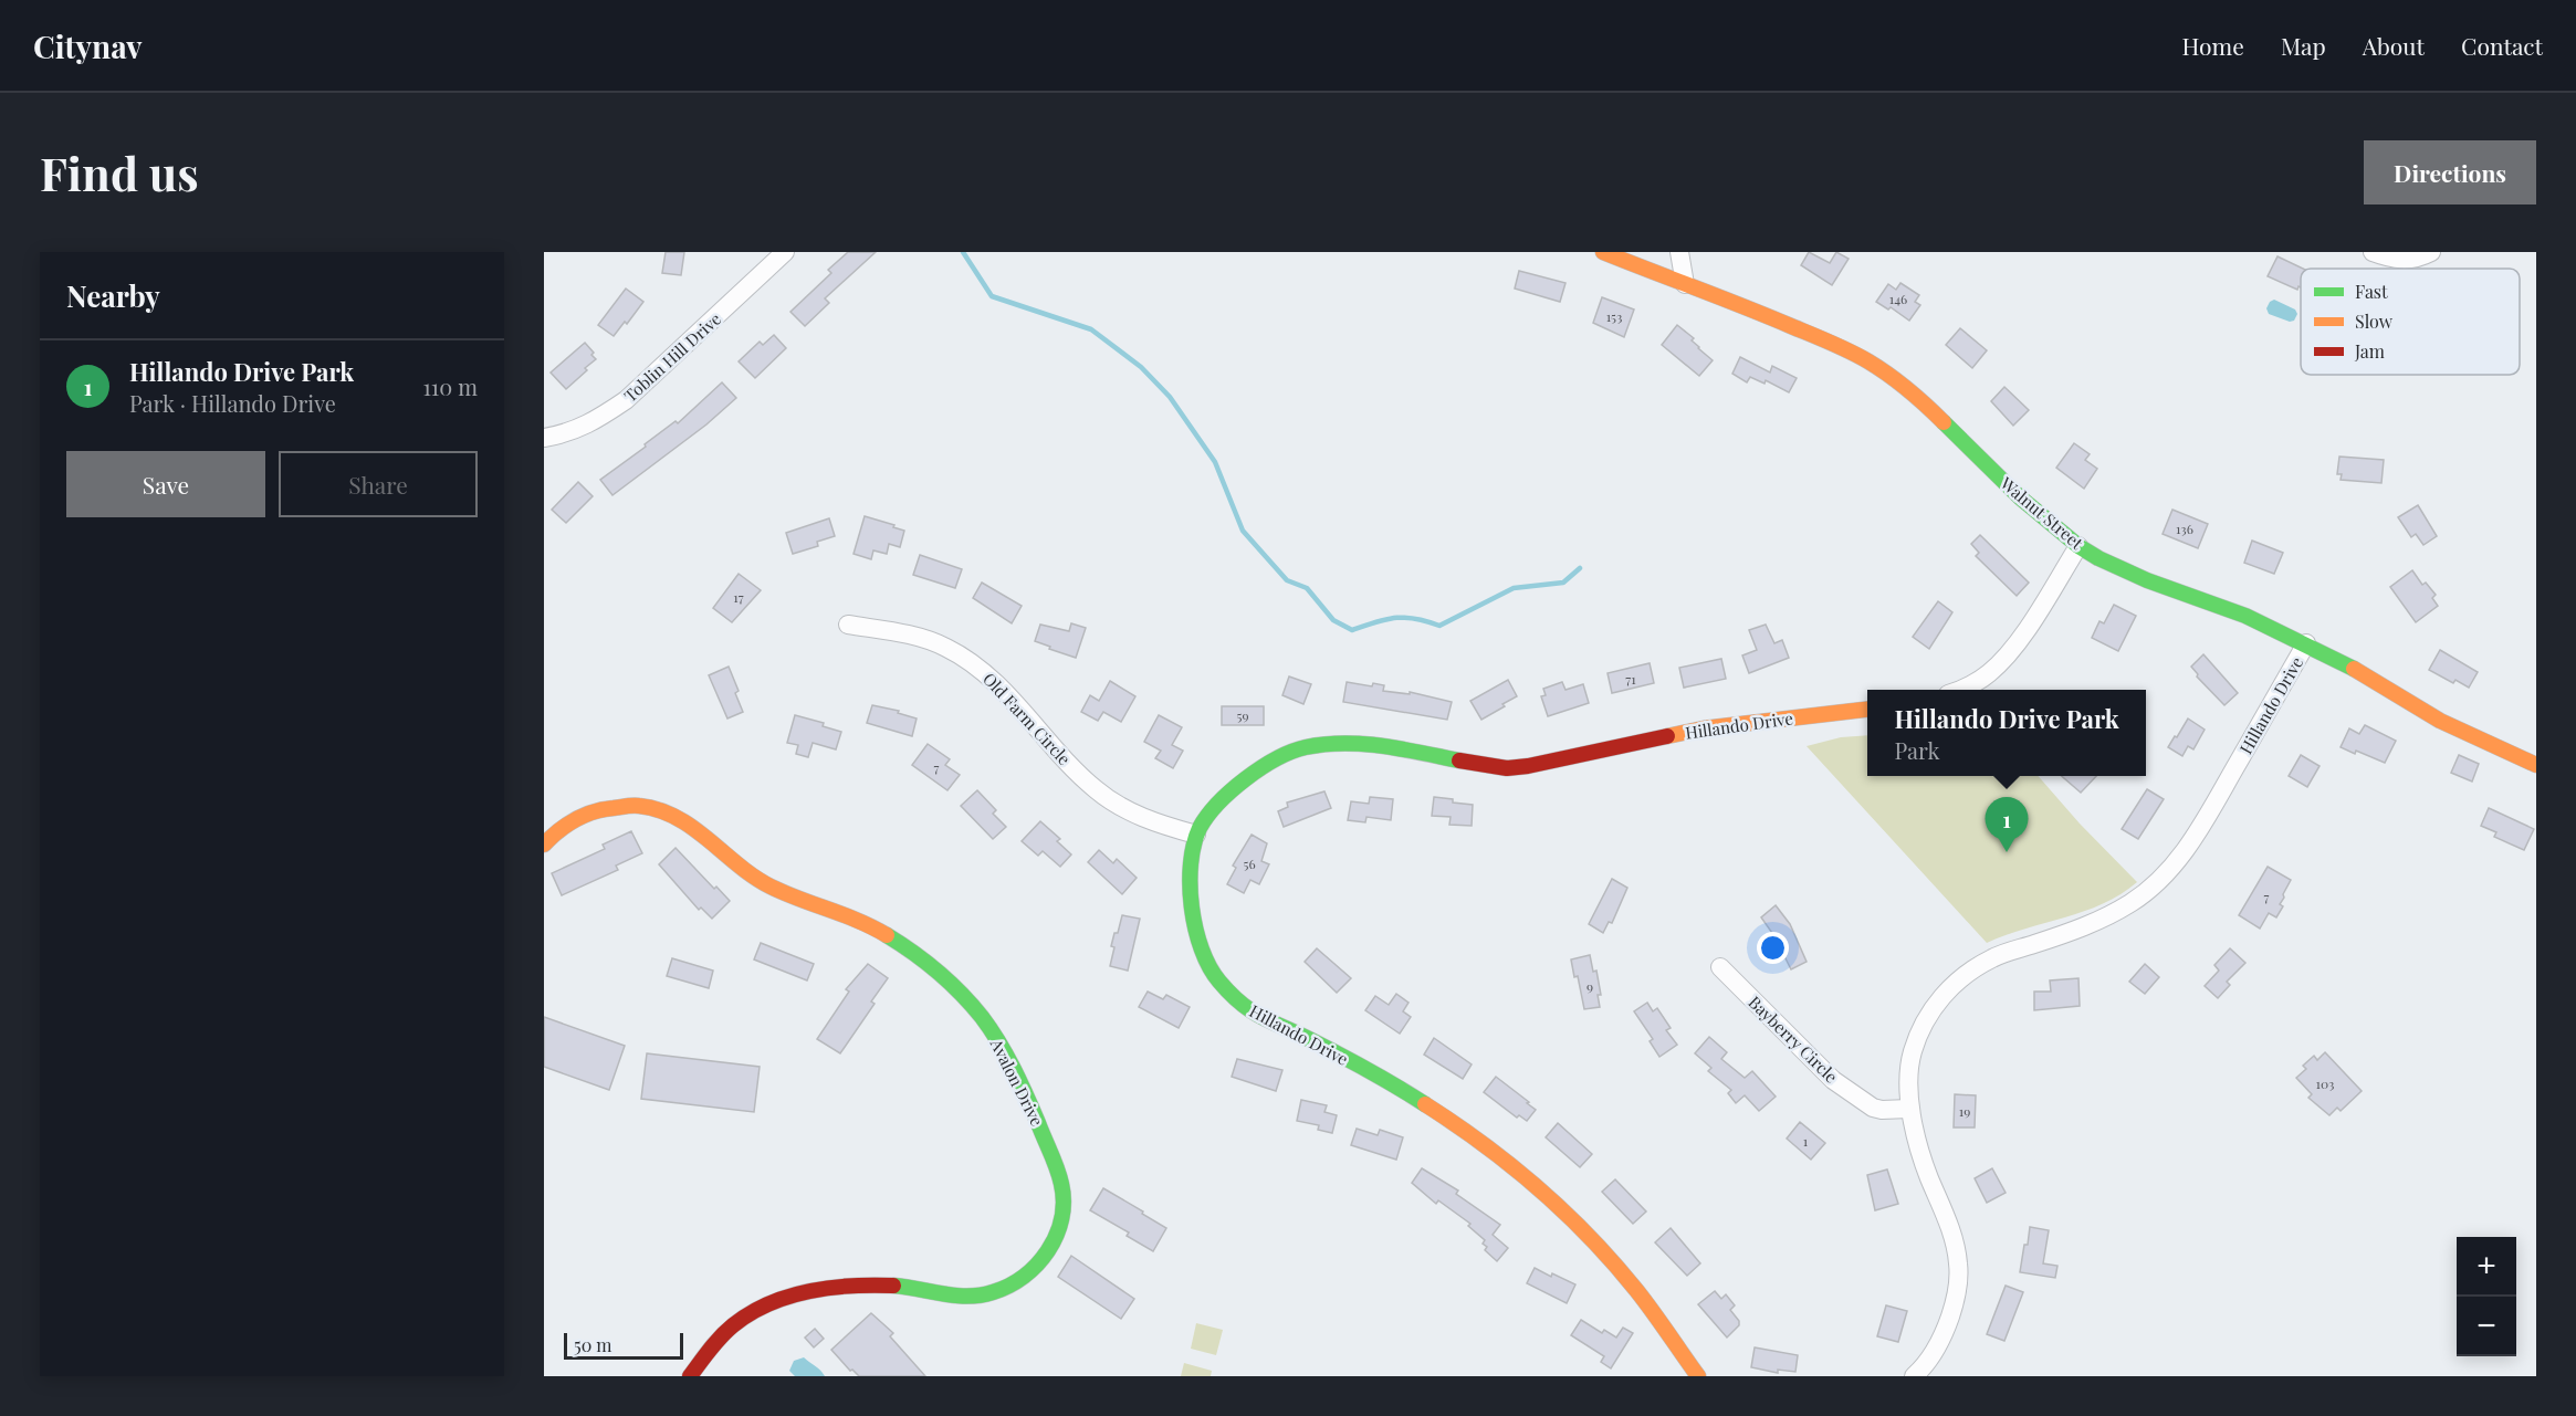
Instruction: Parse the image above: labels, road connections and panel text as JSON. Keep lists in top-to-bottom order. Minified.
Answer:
{"streets":{"street":["Toblin Hill Drive","Walnut Street","Hillando Drive","Old Farm Circle","Bayberry Circle","Avalon Drive"]},"crossings":[["Walnut Street","Hillando Drive"],["Hillando Drive","Old Farm Circle"],["Hillando Drive","Bayberry Circle"]],"house_numbers":["146","153","136","17","71","59","7","56","7","9","103","19","1"],"legend":["Fast","Slow","Jam"],"scale_bar":"50 m","page":{"header":"Citynav","nav":["Home","Map","About","Contact"],"buttons":["Directions",["Save","Share"]],"title":"Find us","heading":"Nearby","list":[{"mark":"1","name":"Hillando Drive Park","note":"Park · Hillando Drive","value":"110 m"}],"popup":["Hillando Drive Park","Park"],"pins":"1","map_buttons":["+","−"],"scale":"50 m"}}
